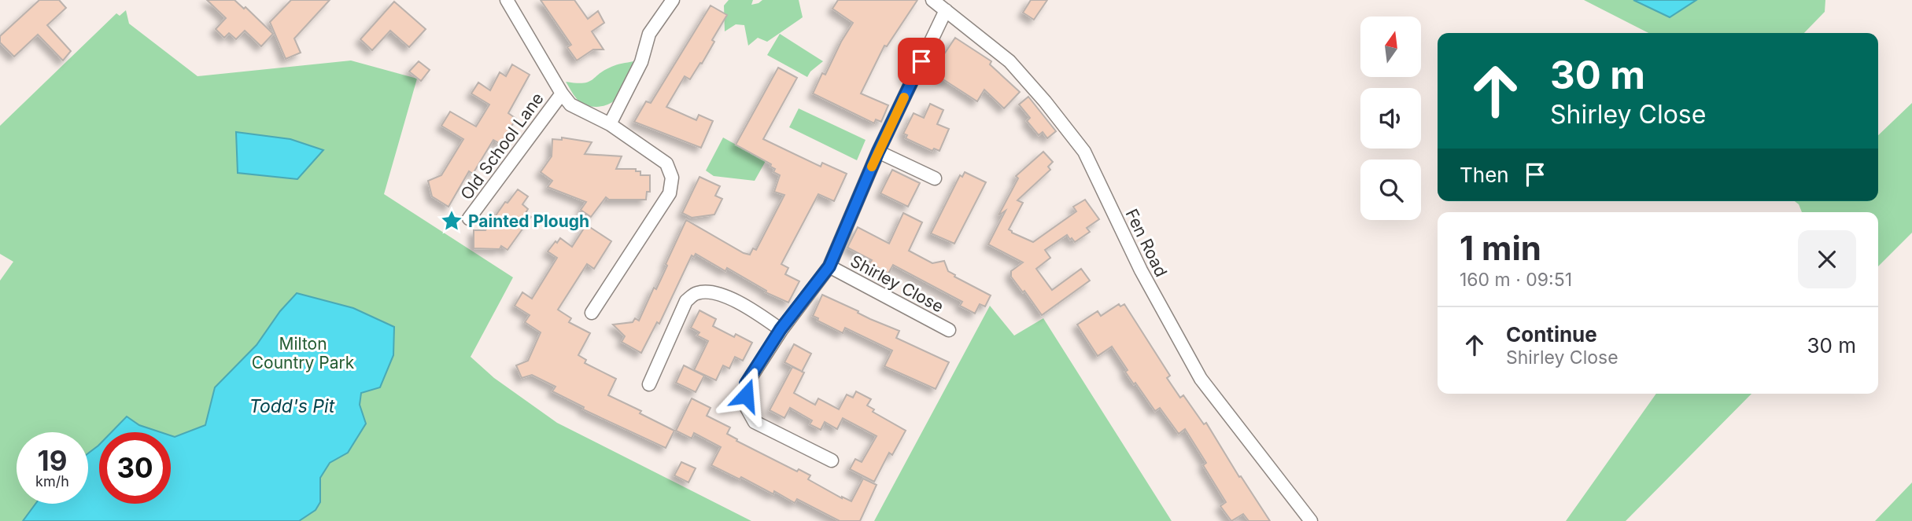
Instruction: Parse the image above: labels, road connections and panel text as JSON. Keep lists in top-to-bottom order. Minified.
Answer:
{"streets":{"street":["Old School Lane","Fen Road","Shirley Close"]},"crossings":[["Fen Road","Shirley Close"]],"water":["Todd's Pit"],"parks":["Milton Country Park"],"places":{"place":["Painted Plough"]},"north":"top","page":{"turn":["30 m","Shirley Close"],"then":"Then","heading":["1 min","160 m · 09:51"],"list":[{"name":"Continue","note":"Shirley Close","value":"30 m"}],"speed":"19 km/h","limit":"30"}}
